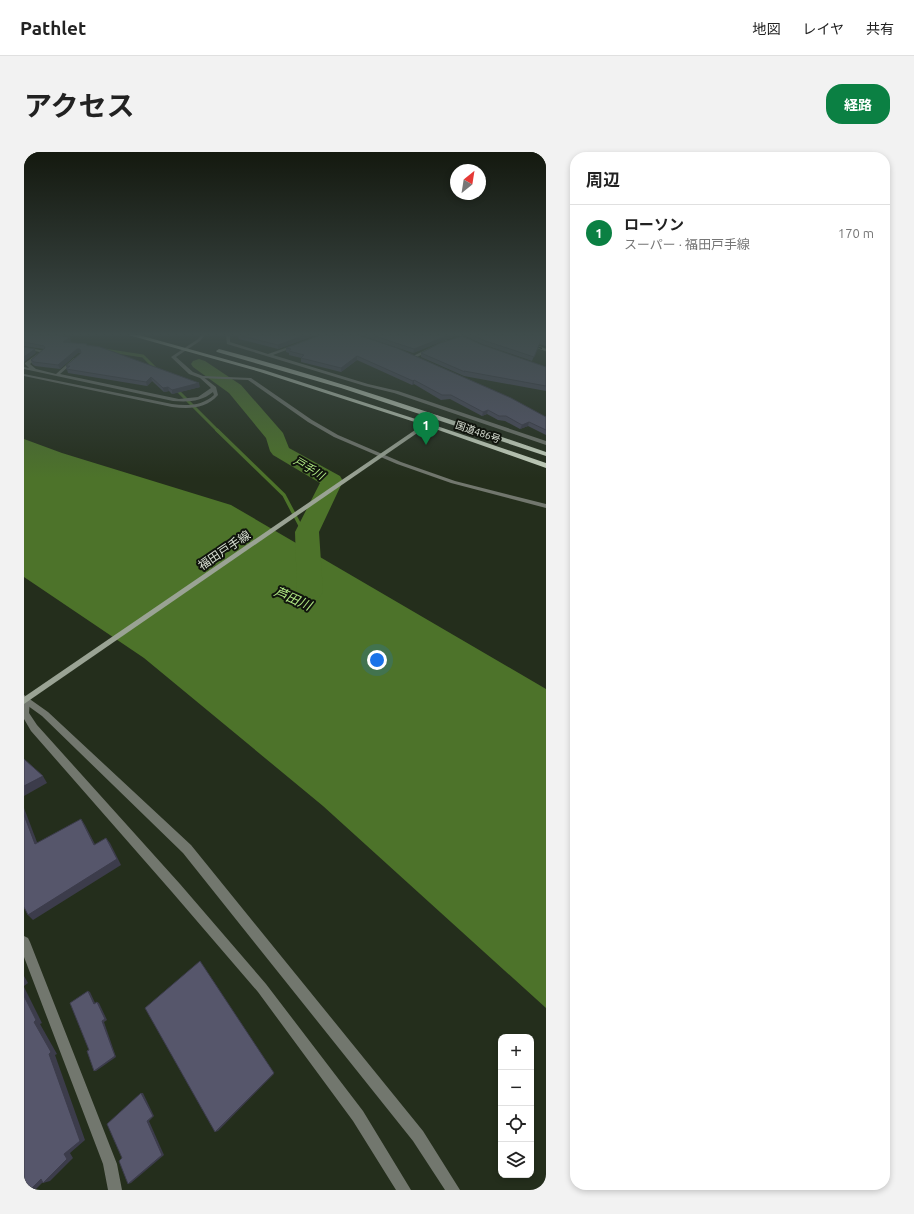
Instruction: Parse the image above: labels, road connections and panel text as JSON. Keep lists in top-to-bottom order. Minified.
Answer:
{"streets":{"highway":["国道486号"],"main road":["福田戸手線"]},"crossings":[["国道486号","福田戸手線"]],"water":["戸手川","芦田川"],"north":"top right","page":{"header":"Pathlet","nav":["地図","レイヤ","共有"],"title":"アクセス","buttons":"経路","heading":"周辺","list":[{"mark":"1","name":"ローソン","note":"スーパー · 福田戸手線","value":"170 m"}],"pins":"1","map_buttons":["+","−"]}}
